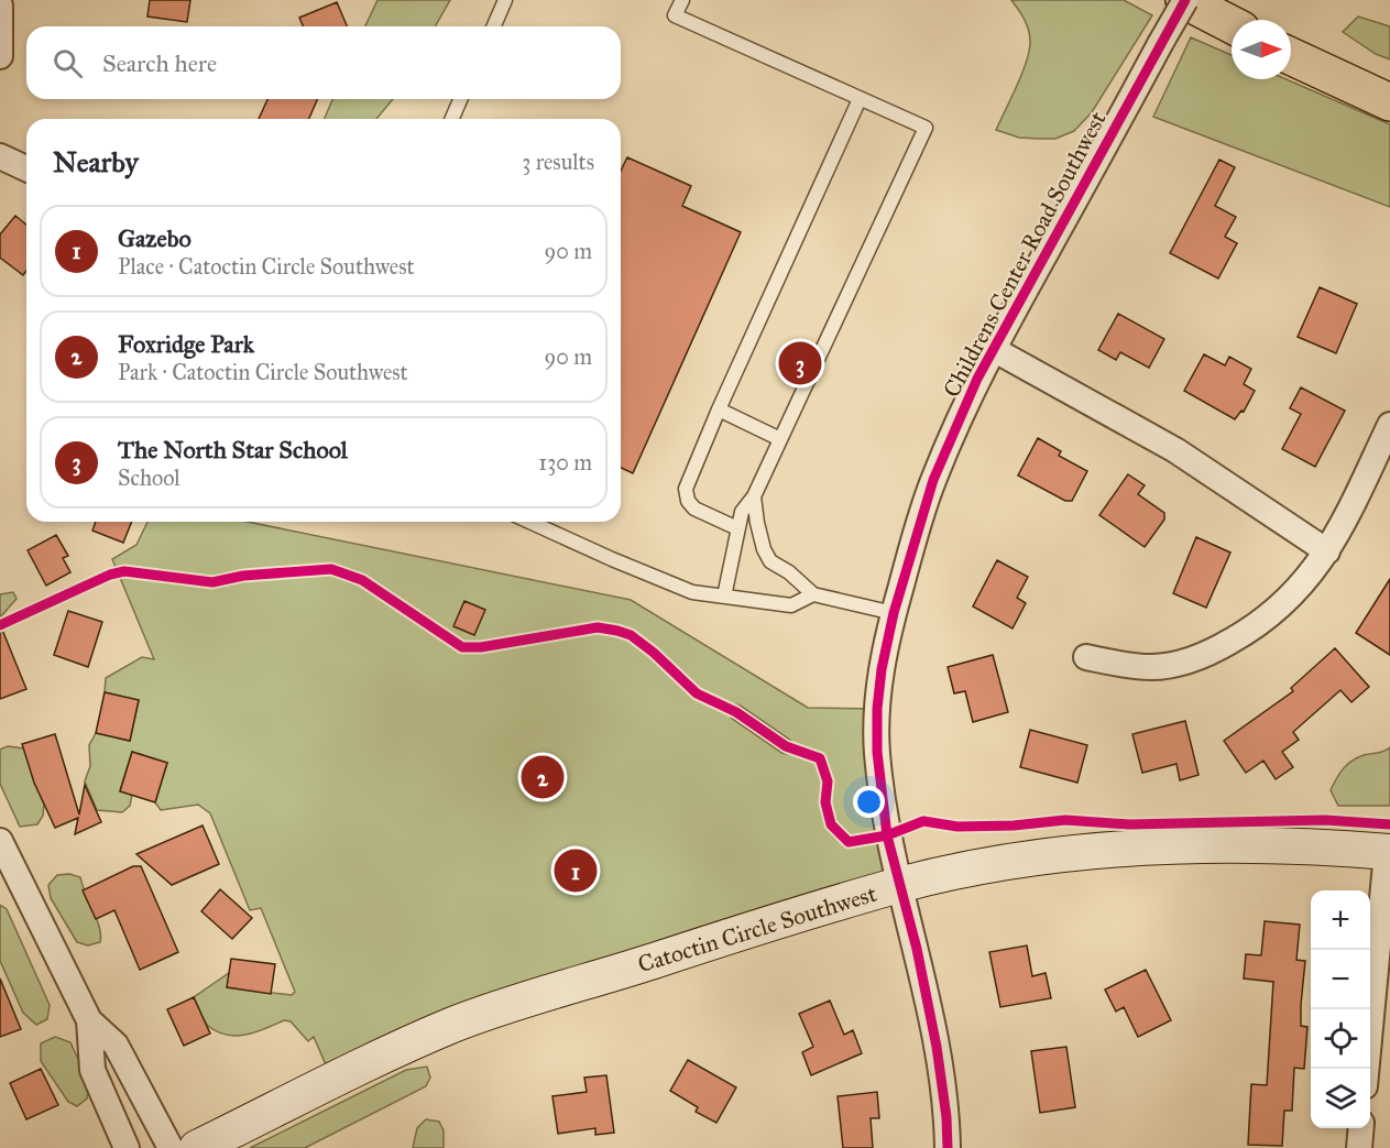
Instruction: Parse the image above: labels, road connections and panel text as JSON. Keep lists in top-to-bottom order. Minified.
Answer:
{"streets":{"main road":["Catoctin Circle Southwest"],"street":["Childrens Center Road Southwest"]},"crossings":[["Childrens Center Road Southwest","Catoctin Circle Southwest"]],"north":"right","page":{"search":"Search here","heading":["Nearby","3 results"],"list":[{"mark":"1","name":"Gazebo","note":"Place · Catoctin Circle Southwest","value":"90 m"},{"mark":"2","name":"Foxridge Park","note":"Park · Catoctin Circle Southwest","value":"90 m"},{"mark":"3","name":"The North Star School","note":"School","value":"130 m"}],"pins":["3","2","1"],"map_buttons":["+","−"]}}
